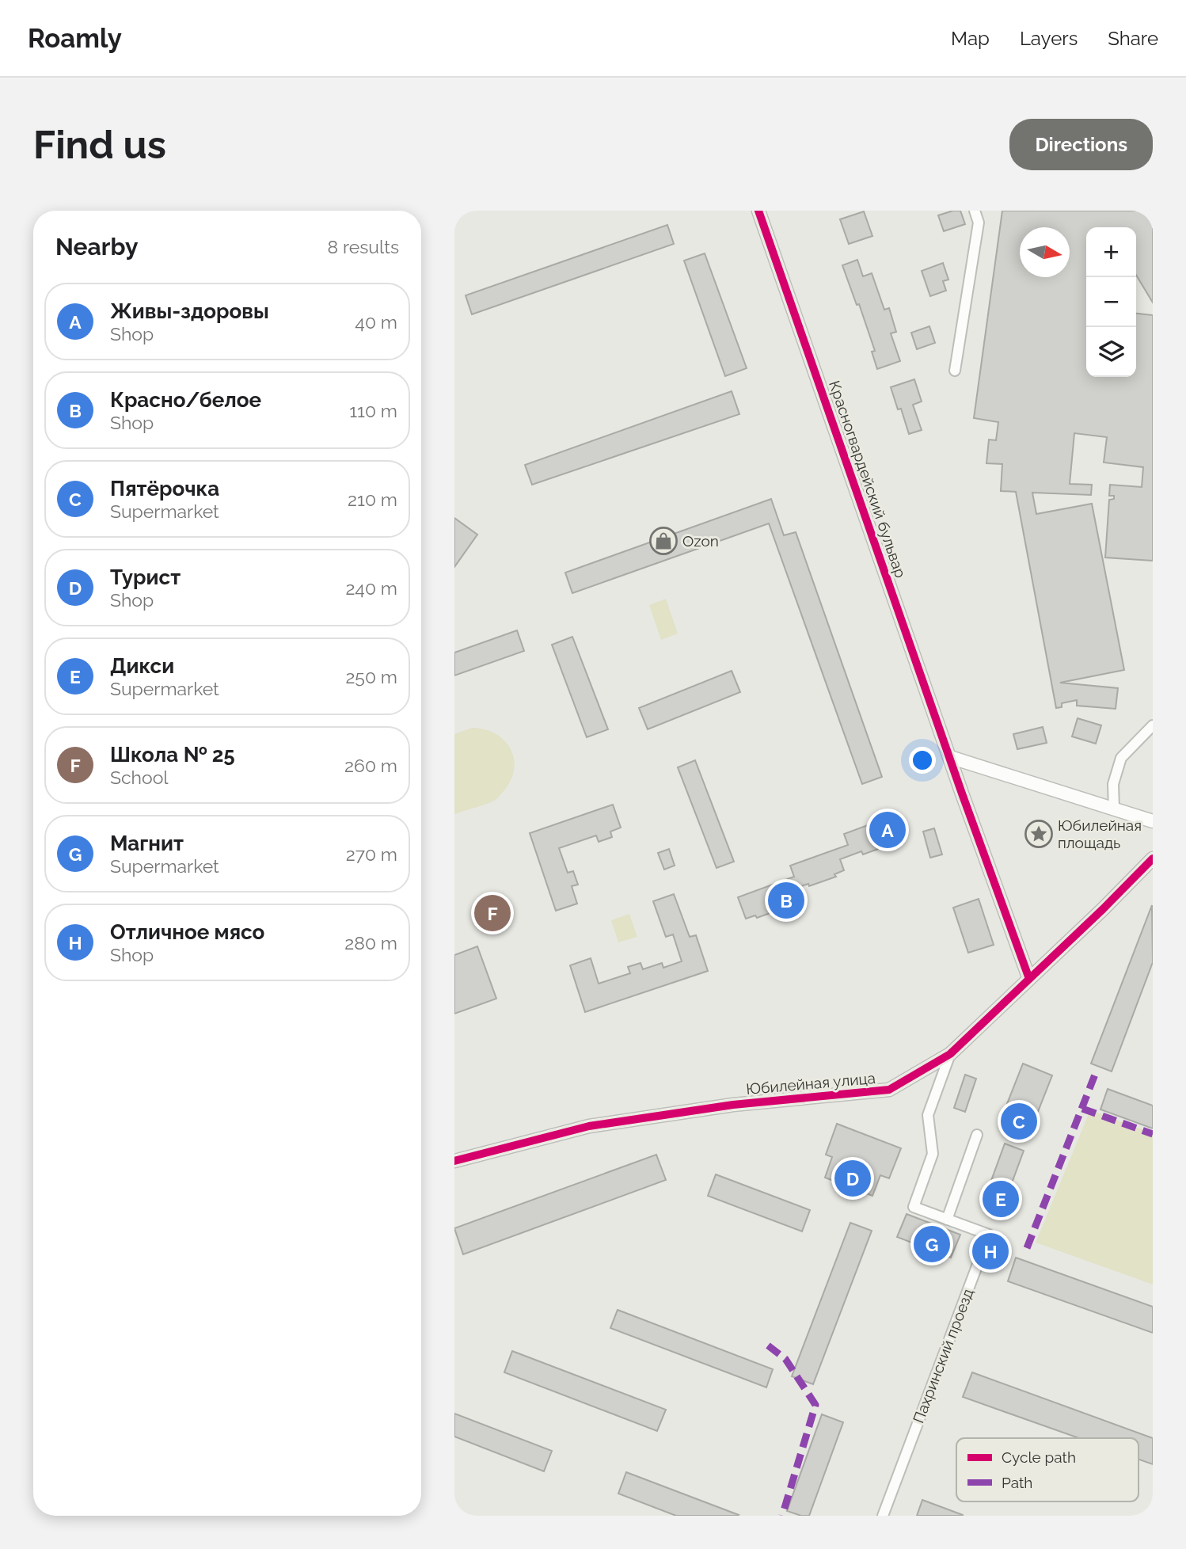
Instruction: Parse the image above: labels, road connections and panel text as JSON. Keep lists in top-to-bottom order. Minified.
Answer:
{"streets":{"street":["Красногвардейский бульвар","Юбилейная улица","Пахринский проезд"]},"crossings":[["Красногвардейский бульвар","Юбилейная улица"],["Юбилейная улица","Пахринский проезд"]],"places":{"shop":["Ozon"],"place":["Юбилейная площадь"]},"legend":["Cycle path","Path"],"north":"right","page":{"header":"Roamly","nav":["Map","Layers","Share"],"buttons":"Directions","title":"Find us","heading":["Nearby","8 results"],"map_buttons":["+","−"],"list":[{"mark":"A","name":"Живы-здоровы","note":"Shop","value":"40 m"},{"mark":"B","name":"Красно/белое","note":"Shop","value":"110 m"},{"mark":"C","name":"Пятёрочка","note":"Supermarket","value":"210 m"},{"mark":"D","name":"Турист","note":"Shop","value":"240 m"},{"mark":"E","name":"Дикси","note":"Supermarket","value":"250 m"},{"mark":"F","name":"Школа № 25","note":"School","value":"260 m"},{"mark":"G","name":"Магнит","note":"Supermarket","value":"270 m"},{"mark":"H","name":"Отличное мясо","note":"Shop","value":"280 m"}],"pins":["A","B","F","C","D","E","G","H"]}}
